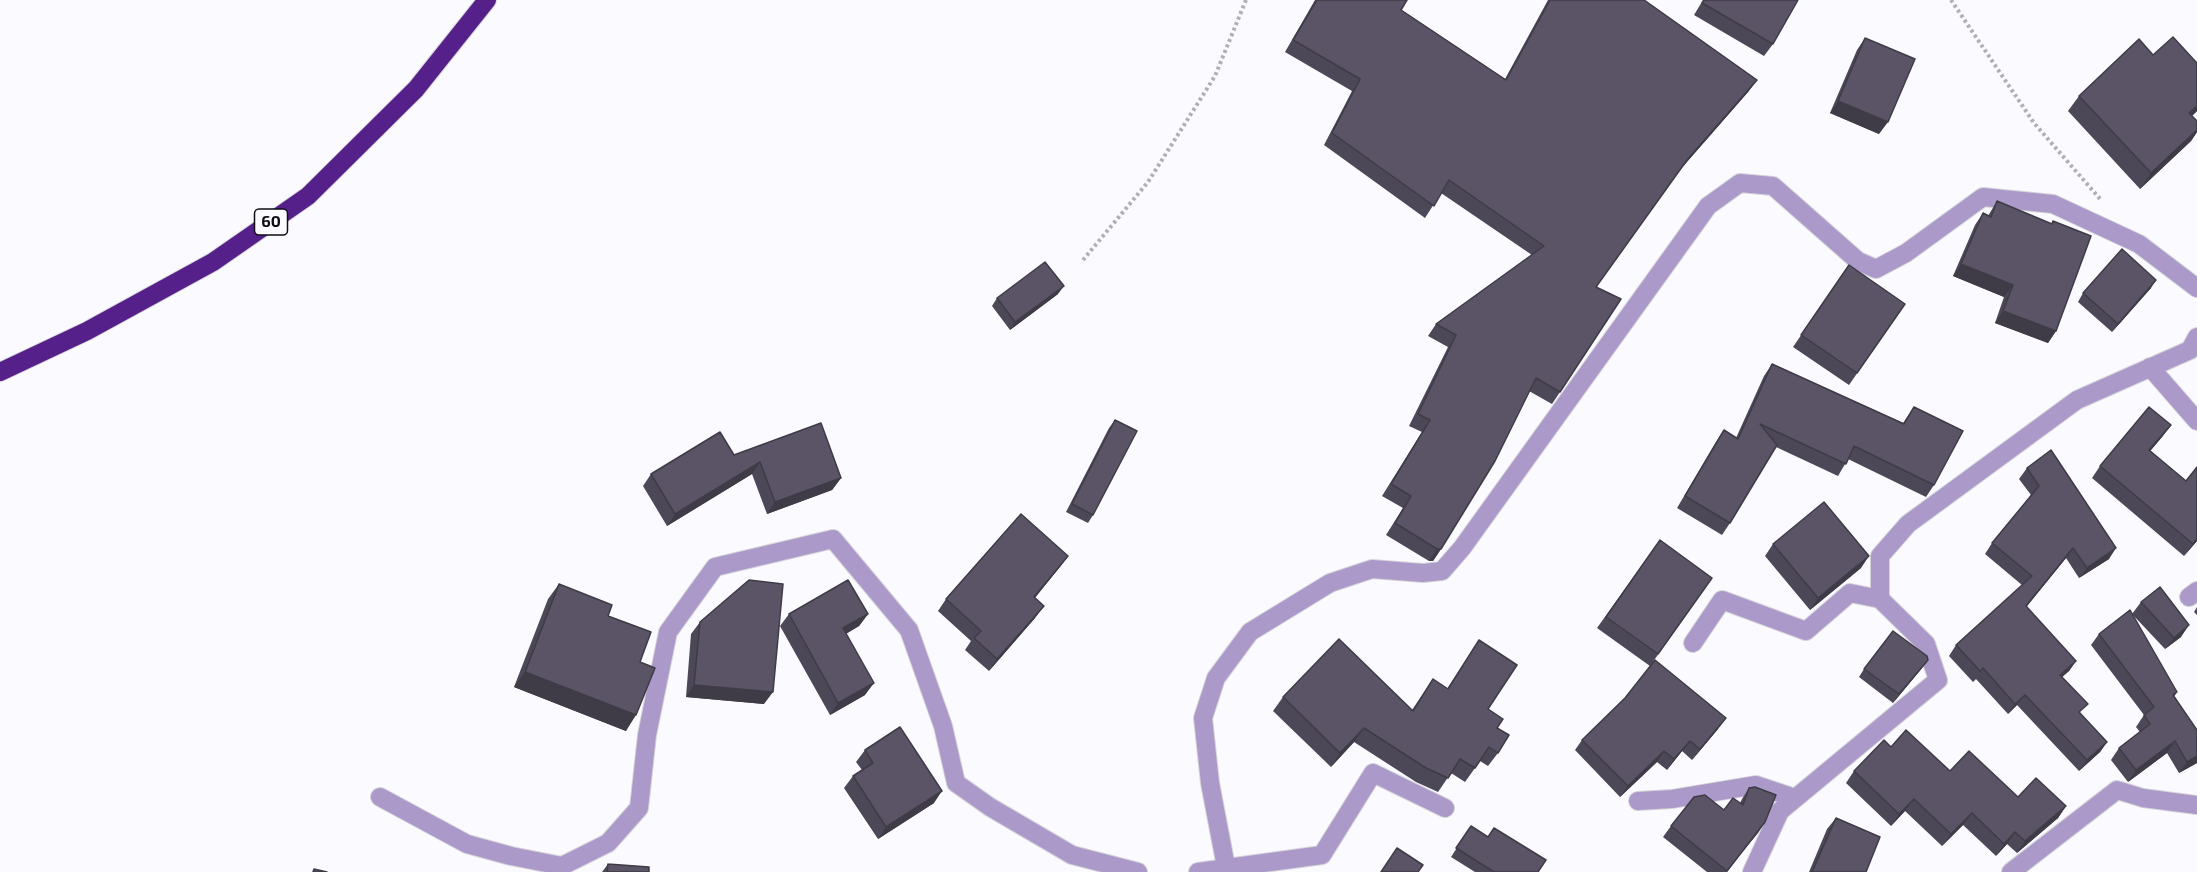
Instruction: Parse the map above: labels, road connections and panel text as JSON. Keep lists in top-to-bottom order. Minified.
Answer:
{"streets":{"highway":["60"]}}
